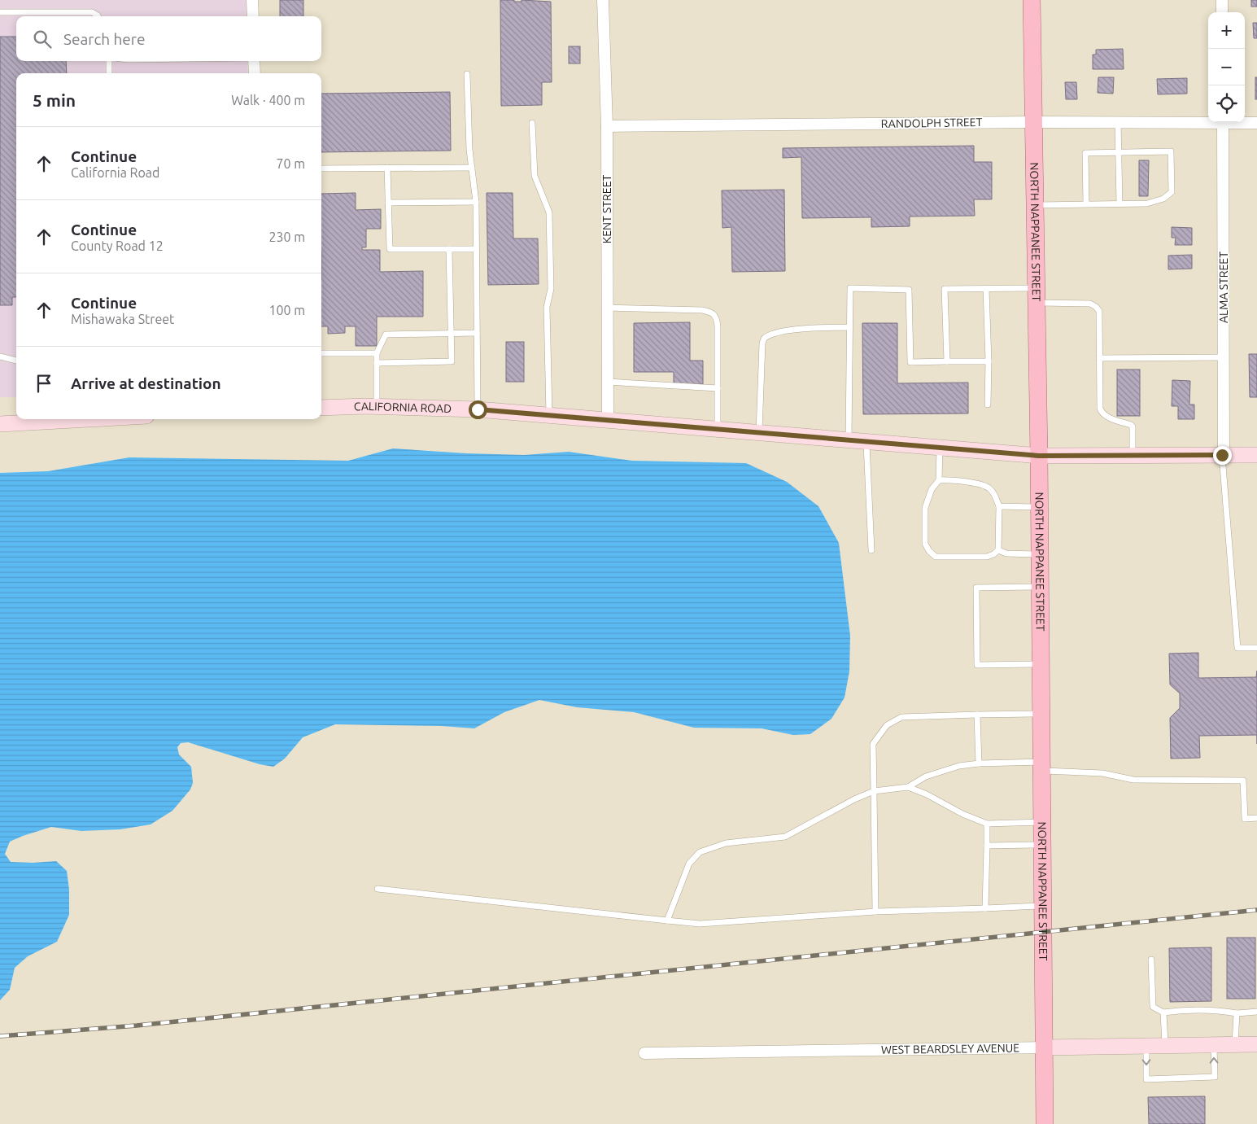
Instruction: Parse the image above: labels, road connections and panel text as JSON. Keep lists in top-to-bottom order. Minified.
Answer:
{"streets":{"main road":["NORTH NAPPANEE STREET","CALIFORNIA ROAD","WEST BEARDSLEY AVENUE"],"street":["RANDOLPH STREET","KENT STREET","ALMA STREET"]},"crossings":[["RANDOLPH STREET","KENT STREET"],["RANDOLPH STREET","NORTH NAPPANEE STREET"],["KENT STREET","CALIFORNIA ROAD"],["NORTH NAPPANEE STREET","CALIFORNIA ROAD"],["NORTH NAPPANEE STREET","WEST BEARDSLEY AVENUE"],["ALMA STREET","CALIFORNIA ROAD"]],"page":{"map_buttons":["+","−"],"search":"Search here","heading":["5 min","Walk · 400 m"],"list":[["Continue","California Road","70 m"],["Continue","County Road 12","230 m"],["Continue","Mishawaka Street","100 m"],"Arrive at destination"]}}
